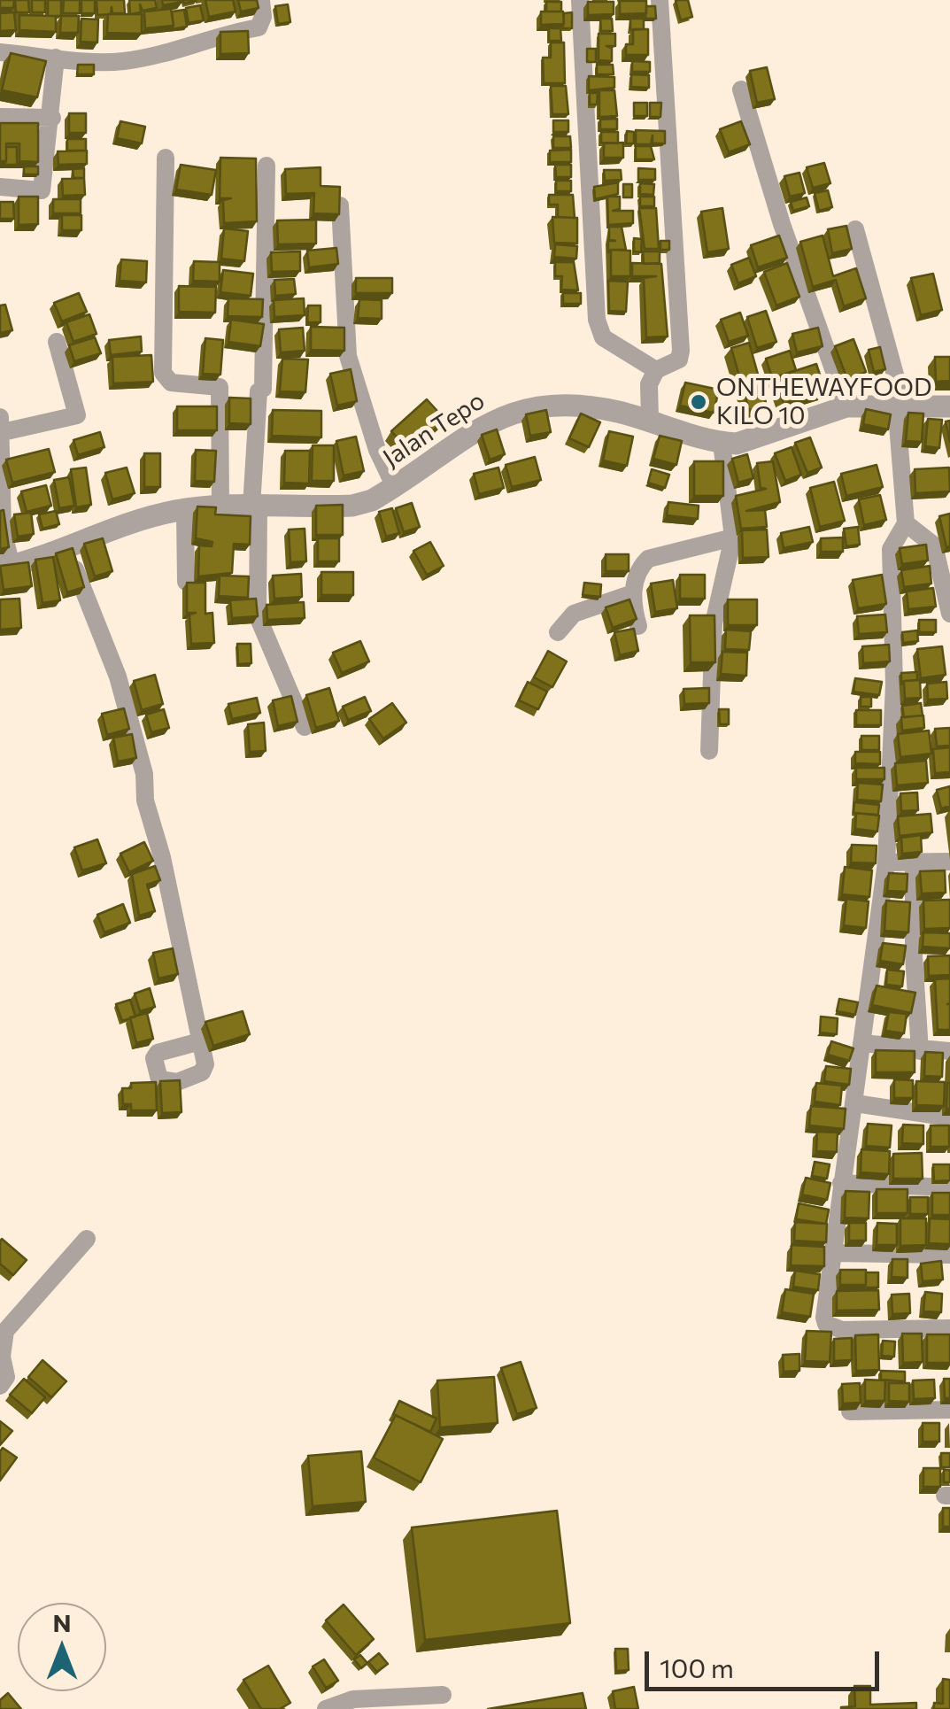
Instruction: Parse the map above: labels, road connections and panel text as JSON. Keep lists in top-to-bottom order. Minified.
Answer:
{"streets":{"street":["Jalan Tepo"]},"places":["ONTHEWAYFOOD KILO 10"],"scale_bar":"100 m","north":"top"}
